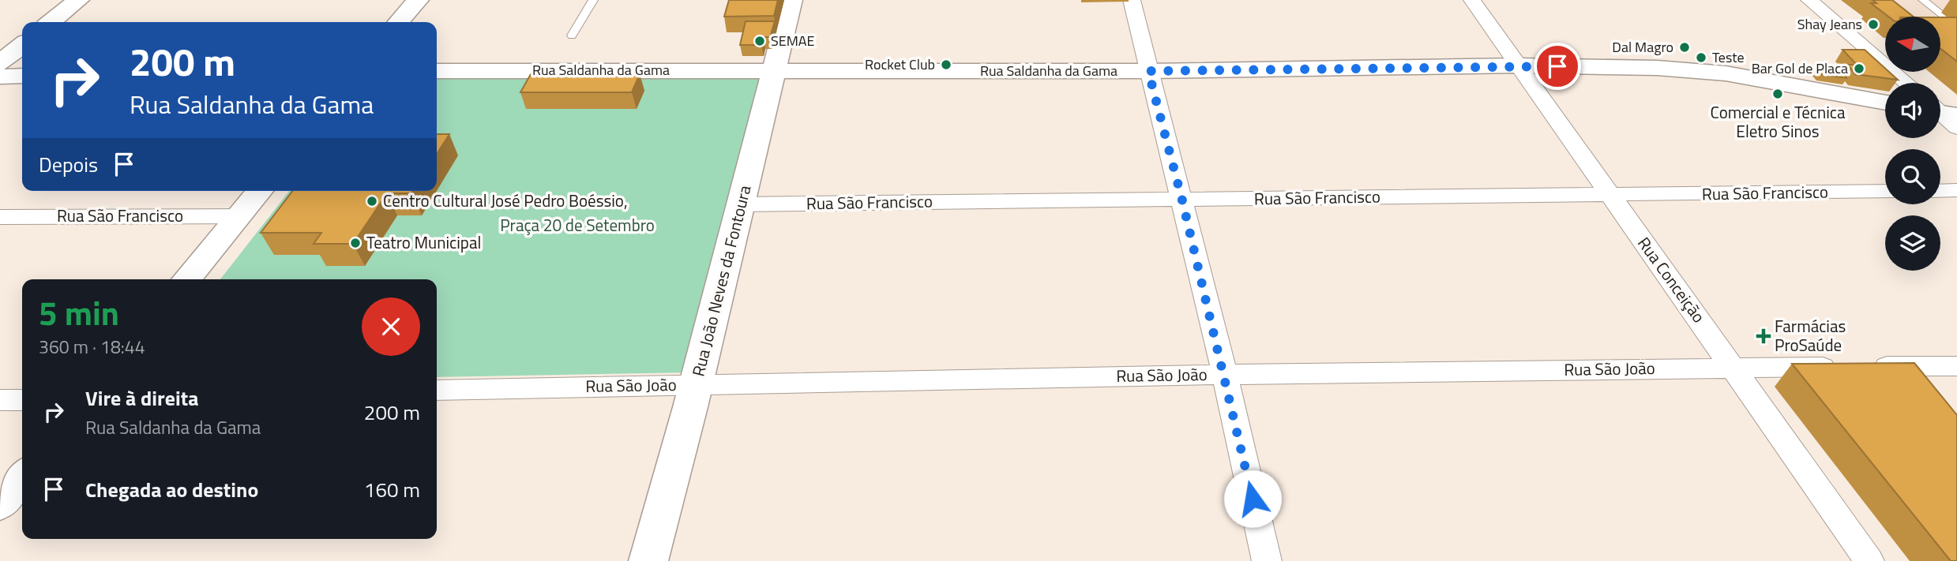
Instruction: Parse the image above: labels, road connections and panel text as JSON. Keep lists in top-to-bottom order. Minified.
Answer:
{"streets":{"street":["Rua Saldanha da Gama","Rua São Francisco","Rua Conceição","Rua João Neves da Fontoura","Rua São João"]},"crossings":[["Rua Saldanha da Gama","Rua Conceição"],["Rua Saldanha da Gama","Rua João Neves da Fontoura"],["Rua São Francisco","Rua Conceição"],["Rua São Francisco","Rua João Neves da Fontoura"],["Rua Conceição","Rua São João"],["Rua João Neves da Fontoura","Rua São João"]],"parks":["Praça 20 de Setembro"],"places":{"other":["Shay Jeans","SEMAE","Dal Magro","Teste","Rocket Club","Bar Gol de Placa","Comercial e Técnica Eletro Sinos","Centro Cultural José Pedro Boéssio,","Teatro Municipal"],"health":["Farmácias ProSaúde"]},"north":"left","page":{"turn":["200 m","Rua Saldanha da Gama"],"then":"Depois","heading":["5 min","360 m · 18:44"],"list":[{"name":"Vire à direita","note":"Rua Saldanha da Gama","value":"200 m"},{"name":"Chegada ao destino","value":"160 m"}]}}
